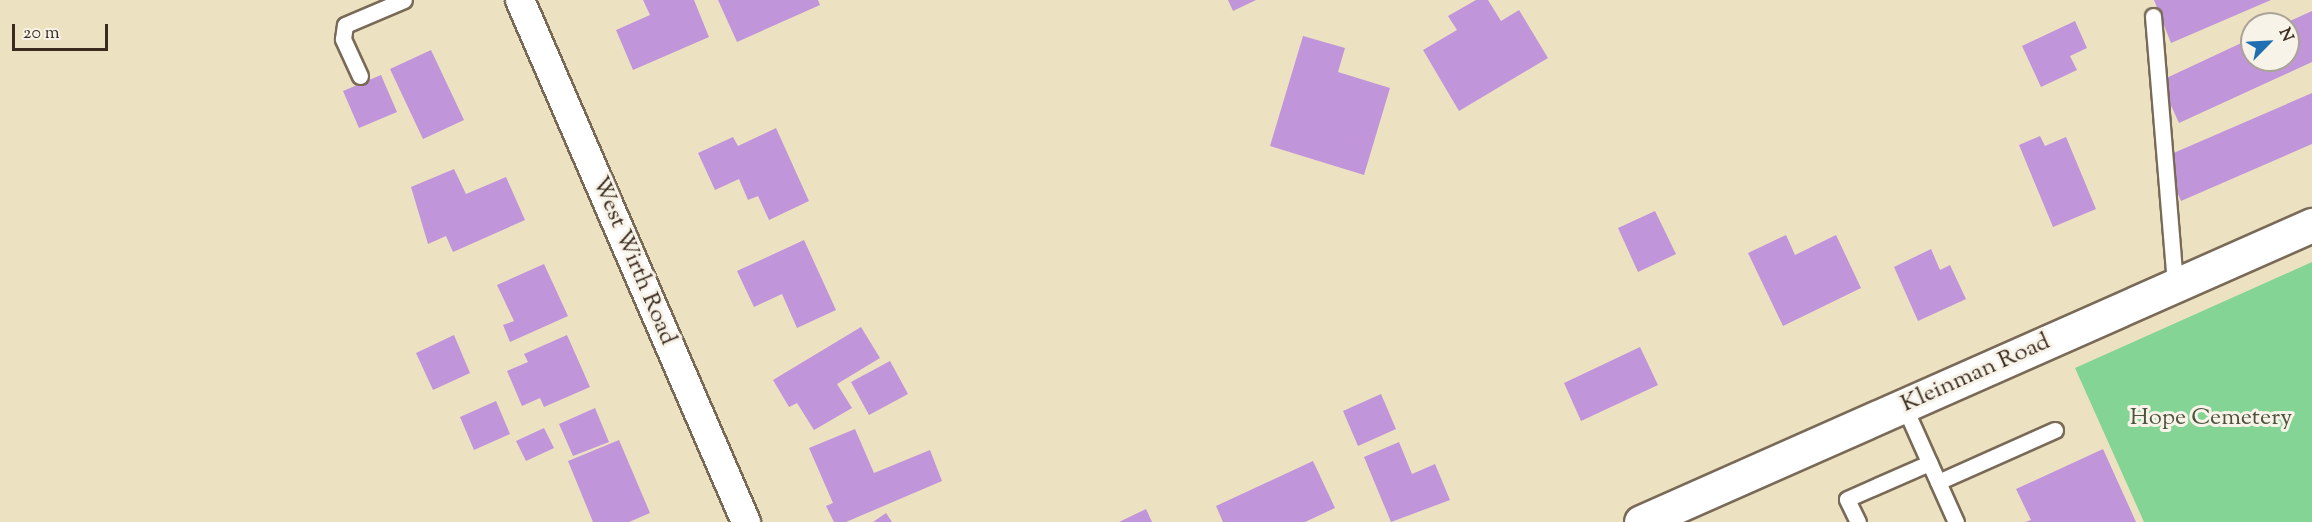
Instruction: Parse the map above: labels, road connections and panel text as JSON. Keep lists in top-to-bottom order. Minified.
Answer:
{"streets":{"street":["West Wirth Road","Kleinman Road"]},"parks":["Hope Cemetery"],"scale_bar":"20 m","north":"top right"}
